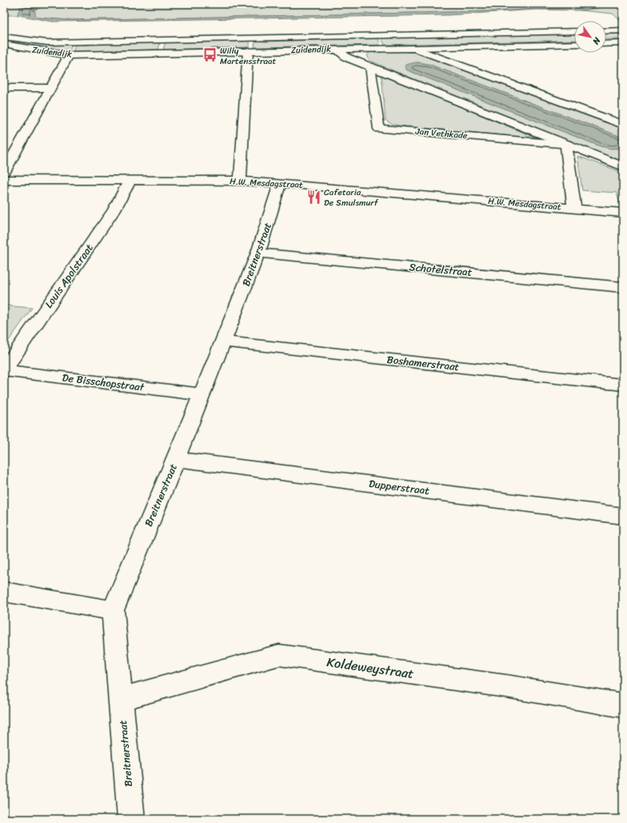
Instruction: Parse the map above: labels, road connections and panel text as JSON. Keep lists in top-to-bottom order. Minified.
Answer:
{"streets":{"street":["Zuidendijk","Jan Vethkade","H.W. Mesdagstraat","Breitnerstraat","Schotelstraat","Louis Apolstraat","Boshamerstraat","De Bisschopstraat","Dupperstraat","Koldeweystraat"]},"crossings":[["Zuidendijk","Jan Vethkade"],["H.W. Mesdagstraat","Breitnerstraat"],["H.W. Mesdagstraat","Louis Apolstraat"],["Breitnerstraat","Schotelstraat"],["Breitnerstraat","Boshamerstraat"],["Breitnerstraat","De Bisschopstraat"],["Breitnerstraat","Dupperstraat"],["Breitnerstraat","Koldeweystraat"],["Louis Apolstraat","De Bisschopstraat"]],"places":{"bus stop":["Willy Martensstraat"],"restaurant":["Cafetaria De Smulsmurf"]},"north":"bottom right"}
